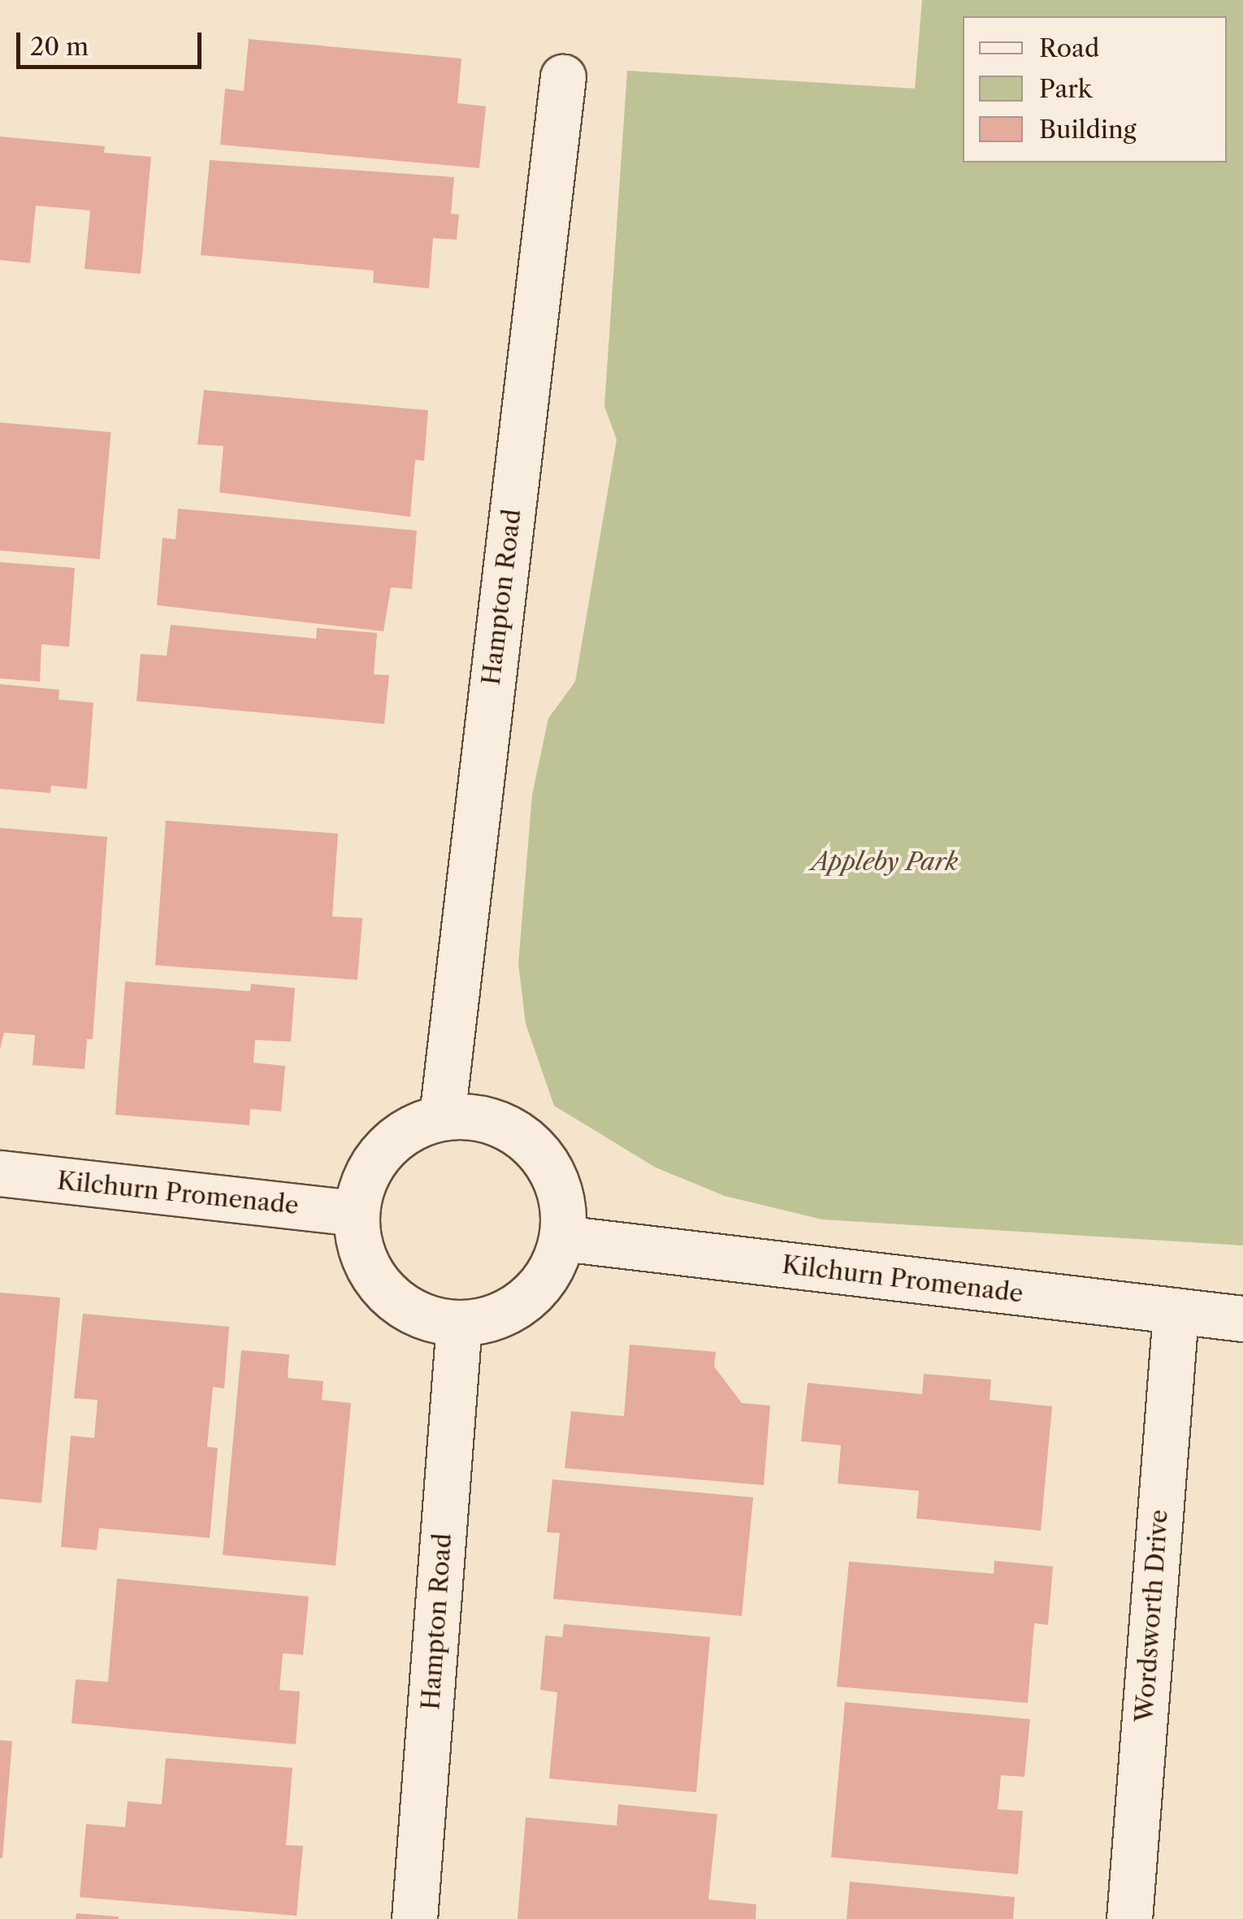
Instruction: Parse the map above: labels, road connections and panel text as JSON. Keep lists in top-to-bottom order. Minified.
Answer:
{"streets":{"street":["Hampton Road","Kilchurn Promenade","Wordsworth Drive"]},"crossings":[["Hampton Road","Kilchurn Promenade"],["Kilchurn Promenade","Wordsworth Drive"]],"parks":["Appleby Park"],"legend":["Road","Park","Building"],"scale_bar":"20 m"}
